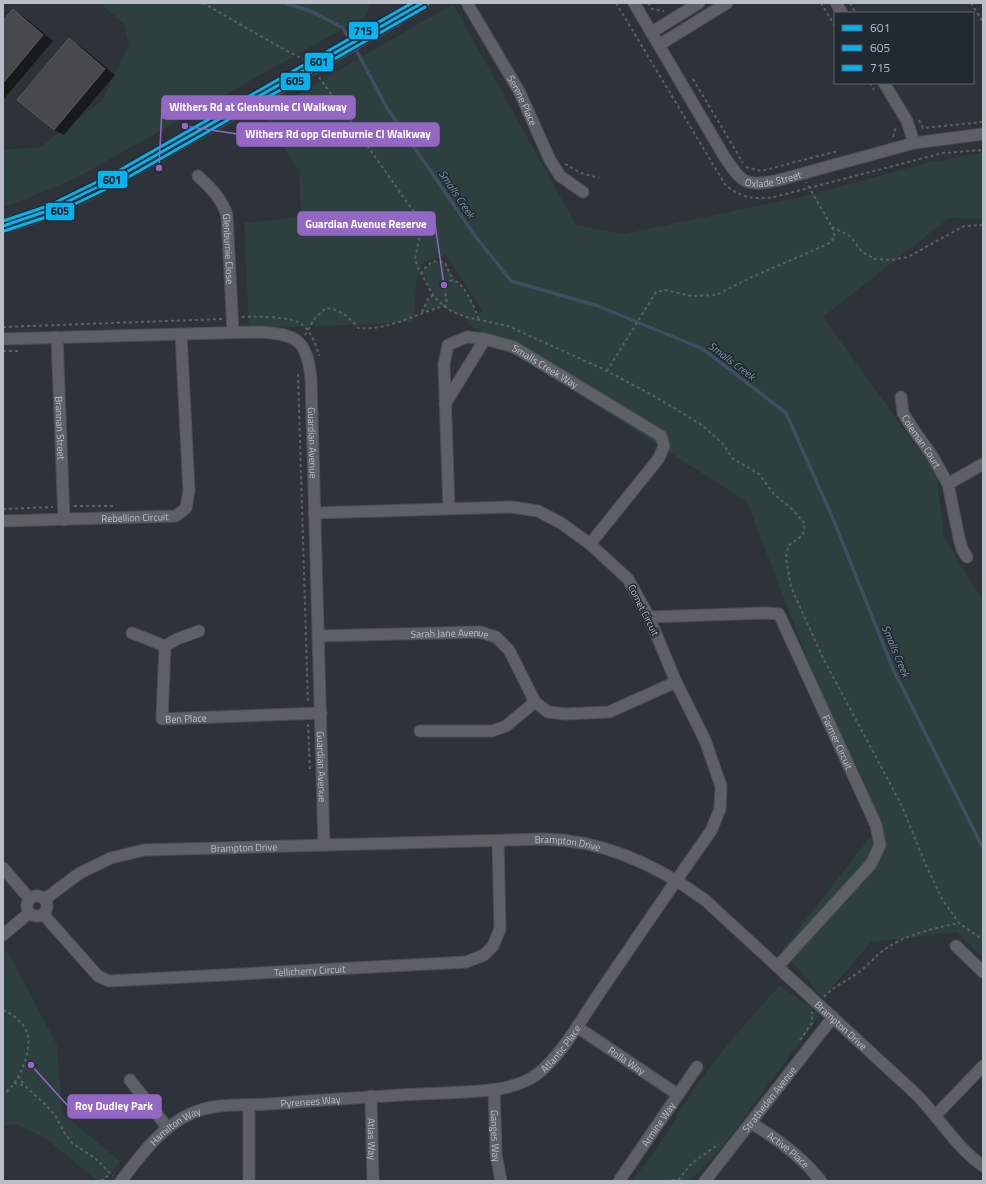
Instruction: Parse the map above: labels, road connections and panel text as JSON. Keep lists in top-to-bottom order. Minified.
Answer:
{"streets":{"street":["Serene Place","Oxlade Street","Glenburnie Close","Smalls Creek Way","Brannan Street","Coleman Court","Guardian Avenue","Rebellion Circuit","Comet Circuit","Sarah Jane Avenue","Ben Place","Farmer Circuit","Brampton Drive","Tellicherry Circuit","Atlantic Place","Rolla Way","Stratheden Avenue","Pyrenees Way","Armine Way","Hamilton Way","Ganges Way","Atlas Way","Active Place"]},"crossings":[["Smalls Creek Way","Comet Circuit"],["Brannan Street","Rebellion Circuit"],["Guardian Avenue","Comet Circuit"],["Guardian Avenue","Sarah Jane Avenue"],["Guardian Avenue","Ben Place"],["Guardian Avenue","Brampton Drive"],["Comet Circuit","Farmer Circuit"],["Comet Circuit","Brampton Drive"],["Comet Circuit","Atlantic Place"],["Farmer Circuit","Brampton Drive"],["Brampton Drive","Tellicherry Circuit"],["Brampton Drive","Atlantic Place"],["Brampton Drive","Stratheden Avenue"],["Atlantic Place","Rolla Way"],["Atlantic Place","Pyrenees Way"],["Atlantic Place","Ganges Way"],["Atlantic Place","Atlas Way"],["Rolla Way","Armine Way"],["Stratheden Avenue","Active Place"],["Pyrenees Way","Hamilton Way"],["Pyrenees Way","Atlas Way"]],"water":["Smalls Creek"],"places":["Withers Rd opp Glenburnie Cl Walkway","Withers Rd at Glenburnie Cl Walkway","Guardian Avenue Reserve","Roy Dudley Park"],"lines":["transit line 601","transit line 715","transit line 605"],"legend":["601","605","715"]}
